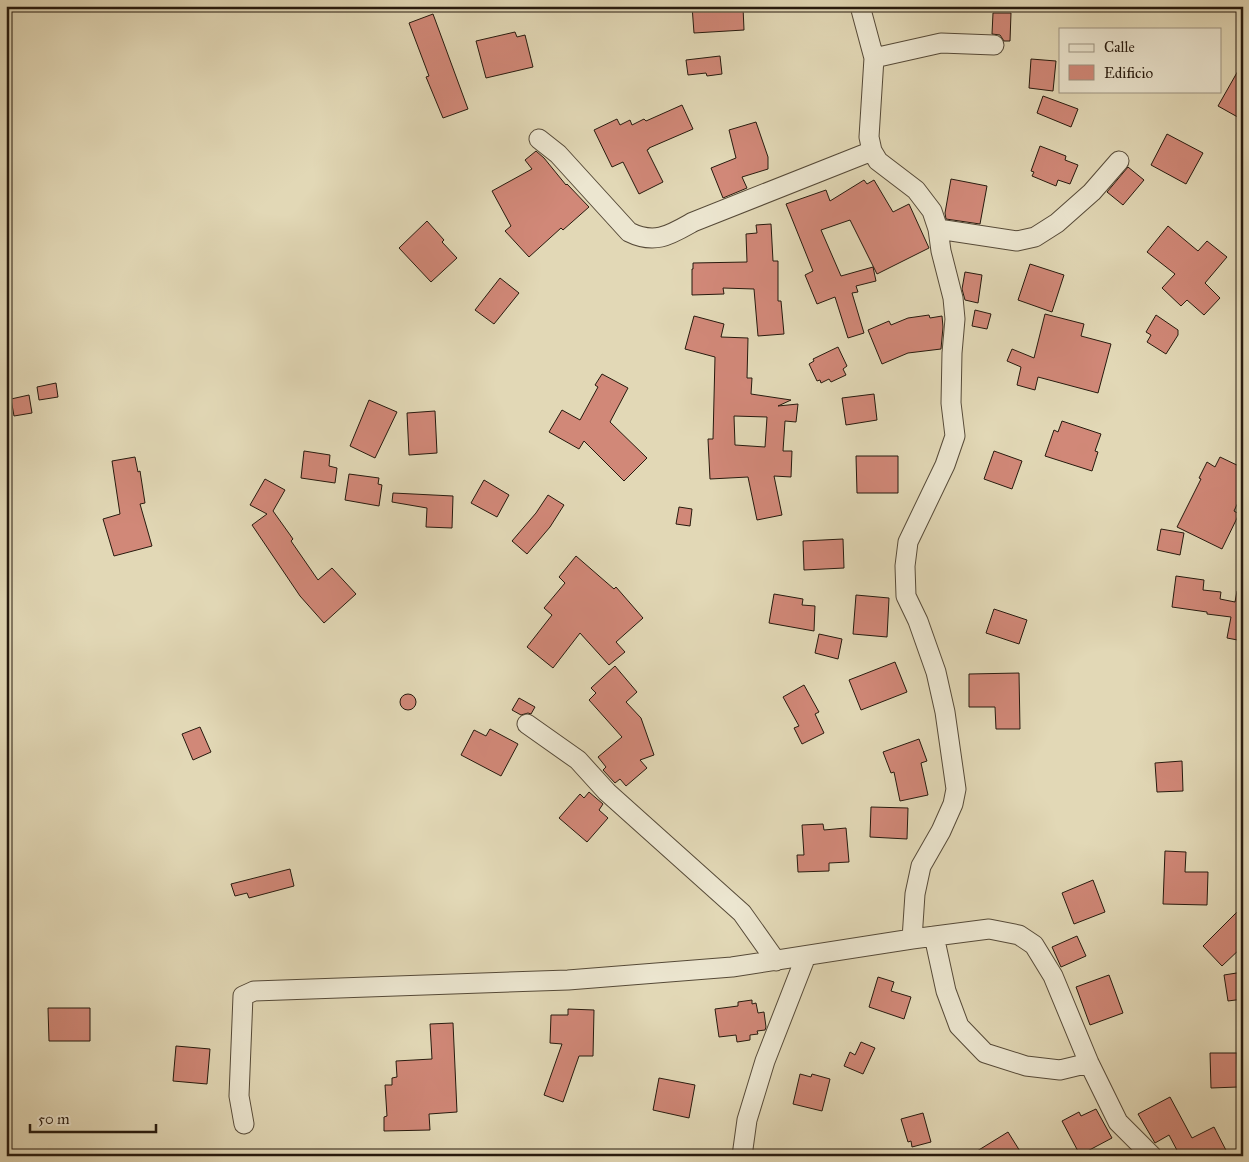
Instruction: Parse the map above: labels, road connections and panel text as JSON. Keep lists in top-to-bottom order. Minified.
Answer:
{"legend":["Calle","Edificio"],"scale_bar":"50 m"}
